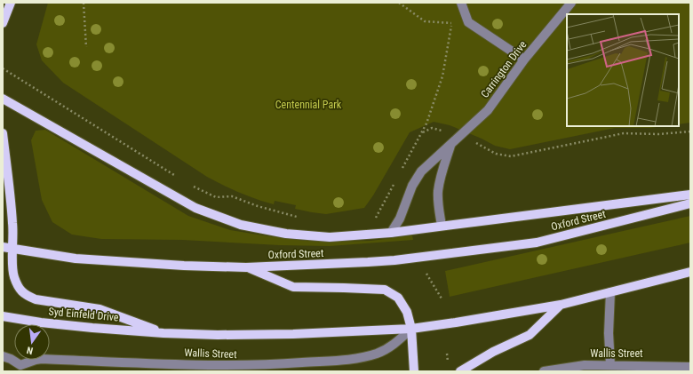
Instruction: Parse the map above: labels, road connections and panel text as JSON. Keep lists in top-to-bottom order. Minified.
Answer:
{"streets":{"main road":["Oxford Street","Syd Einfeld Drive"],"street":["Carrington Drive","Wallis Street"]},"parks":["Centennial Park"],"north":"bottom"}
